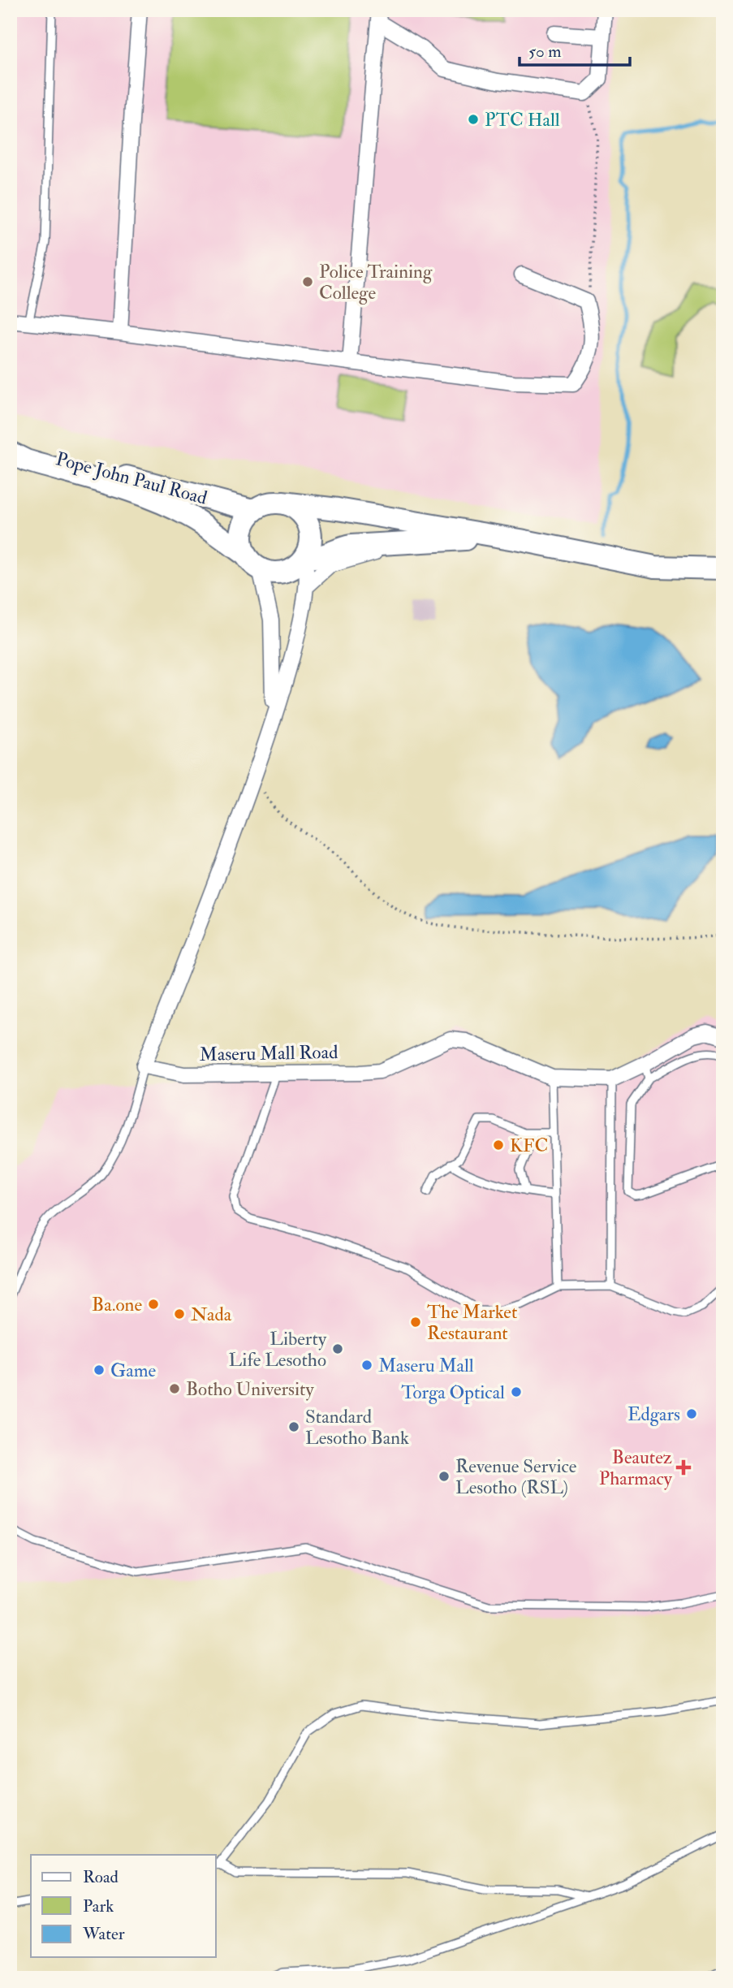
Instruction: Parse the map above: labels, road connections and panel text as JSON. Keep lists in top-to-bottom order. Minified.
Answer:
{"streets":{"main road":["Pope John Paul Road"],"street":["Maseru Mall Road"]},"places":{"other":["PTC Hall","Police Training College","KFC","Ba.one","Nada","The Market Restaurant","Liberty Life Lesotho","Maseru Mall","Game","Botho University","Torga Optical","Edgars","Standard Lesotho Bank","Revenue Service Lesotho (RSL)"],"health":["Beautez Pharmacy"]},"legend":["Road","Park","Water"],"scale_bar":"50 m"}
